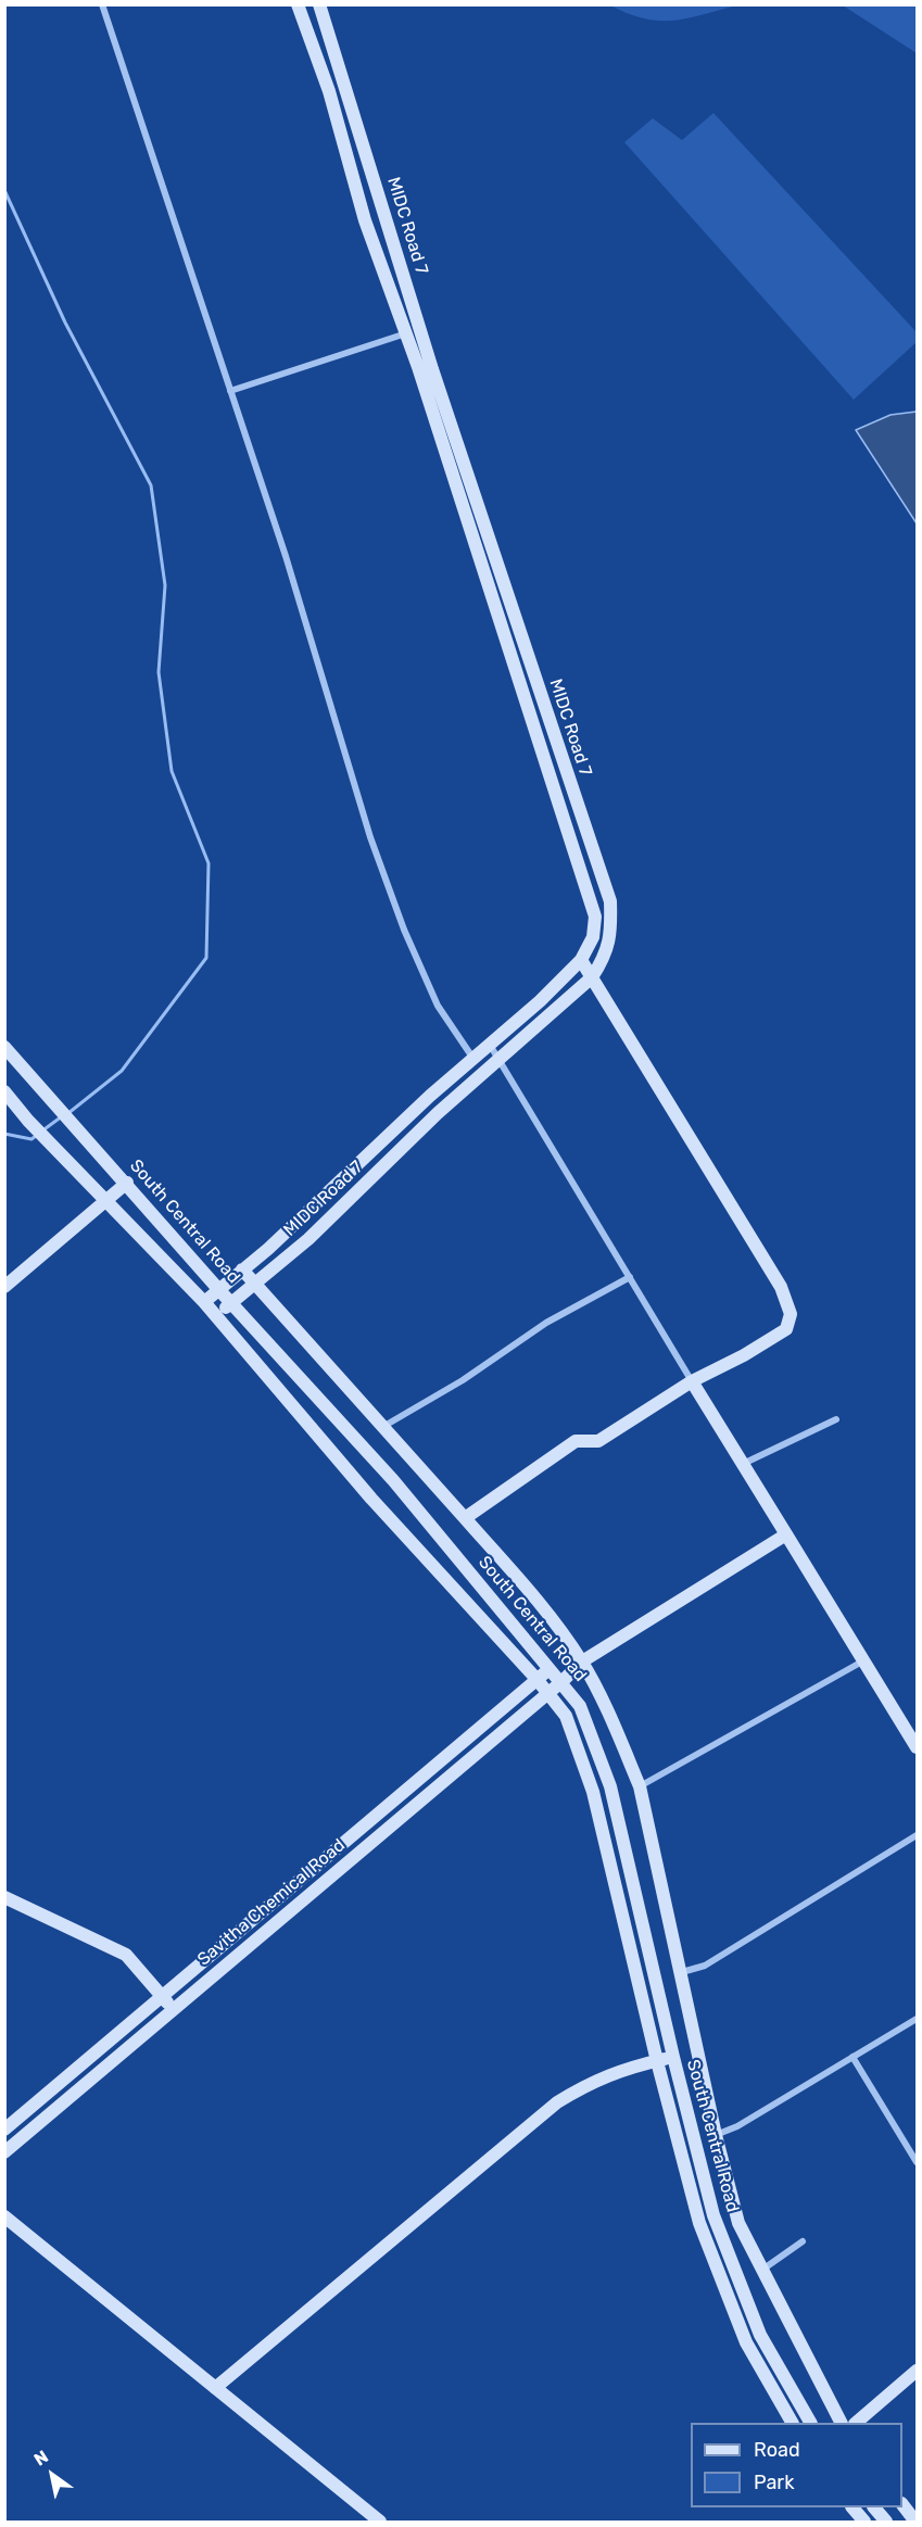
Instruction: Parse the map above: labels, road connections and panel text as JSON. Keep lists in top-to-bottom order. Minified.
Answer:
{"streets":{"street":["MIDC Road 7","South Central Road","Savitha Chemical Road"]},"crossings":[["MIDC Road 7","South Central Road"],["South Central Road","Savitha Chemical Road"]],"legend":["Road","Park"],"north":"top left"}
